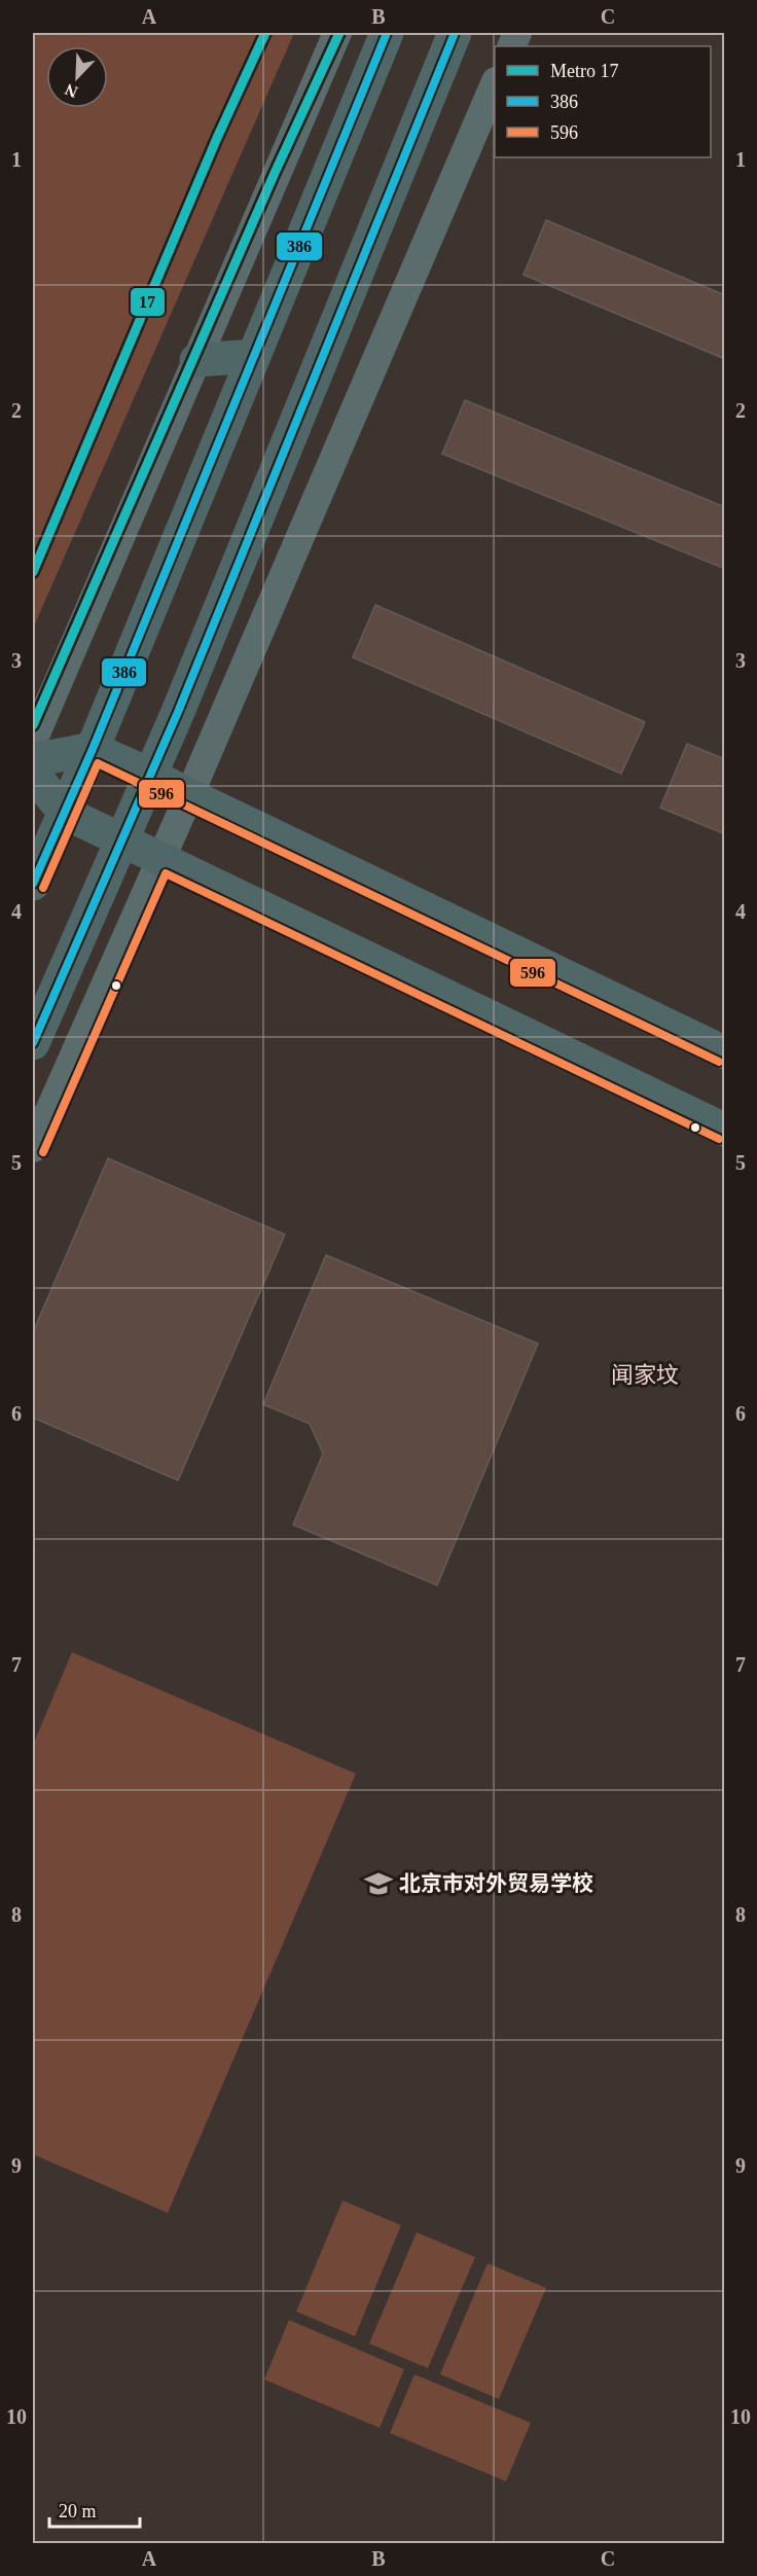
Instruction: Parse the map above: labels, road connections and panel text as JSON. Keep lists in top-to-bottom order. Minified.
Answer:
{"districts":["闻家坟"],"places":{"school or university":["北京市对外贸易学校"]},"lines":["metro line 17","transit line 386","transit line 596"],"legend":["Metro 17","386","596"],"scale_bar":"20 m","north":"bottom left","grid":{"columns":["A","B","C"],"rows":["1","2","3","4","5","6","7","8","9","10"]}}
